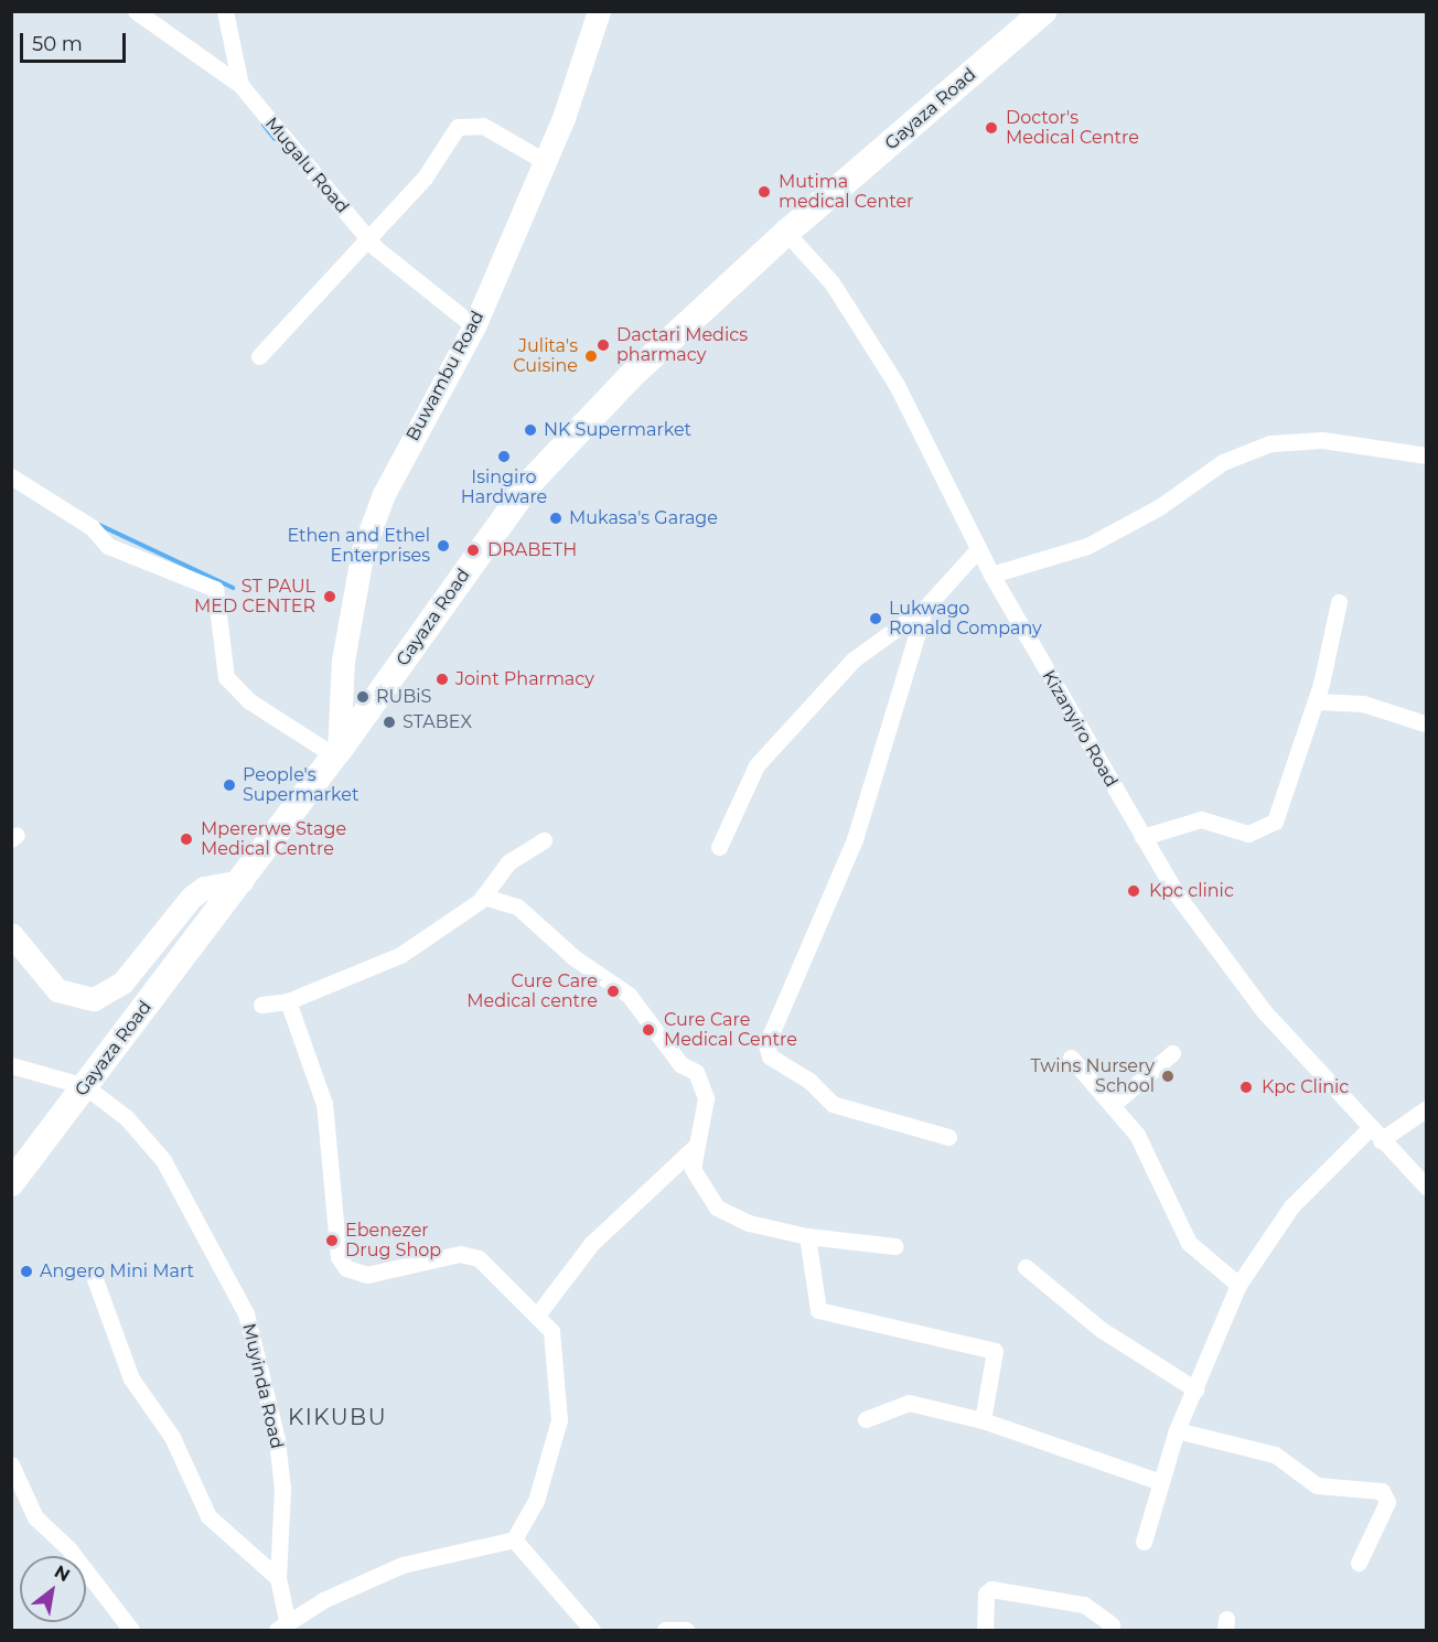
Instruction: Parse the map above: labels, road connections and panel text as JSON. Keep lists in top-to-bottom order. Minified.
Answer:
{"streets":{"main road":["Gayaza Road"],"street":["Mugalu Road","Buwambu Road","Kizanyiro Road","Muyinda Road"]},"crossings":[["Gayaza Road","Buwambu Road"],["Gayaza Road","Kizanyiro Road"],["Gayaza Road","Muyinda Road"],["Mugalu Road","Buwambu Road"]],"districts":["KIKUBU"],"places":["Doctor's Medical Centre","Mutima medical Center","Dactari Medics pharmacy","Julita's Cuisine","NK Supermarket","Isingiro Hardware","Mukasa's Garage","Ethen and Ethel Enterprises","DRABETH","ST PAUL MED CENTER","Lukwago Ronald Company","Joint Pharmacy","RUBiS","STABEX","People's Supermarket","Mpererwe Stage Medical Centre","Kpc clinic","Cure Care Medical centre","Cure Care Medical Centre","Twins Nursery School","Kpc Clinic","Ebenezer Drug Shop","Angero Mini Mart"],"scale_bar":"50 m","north":"top right"}
